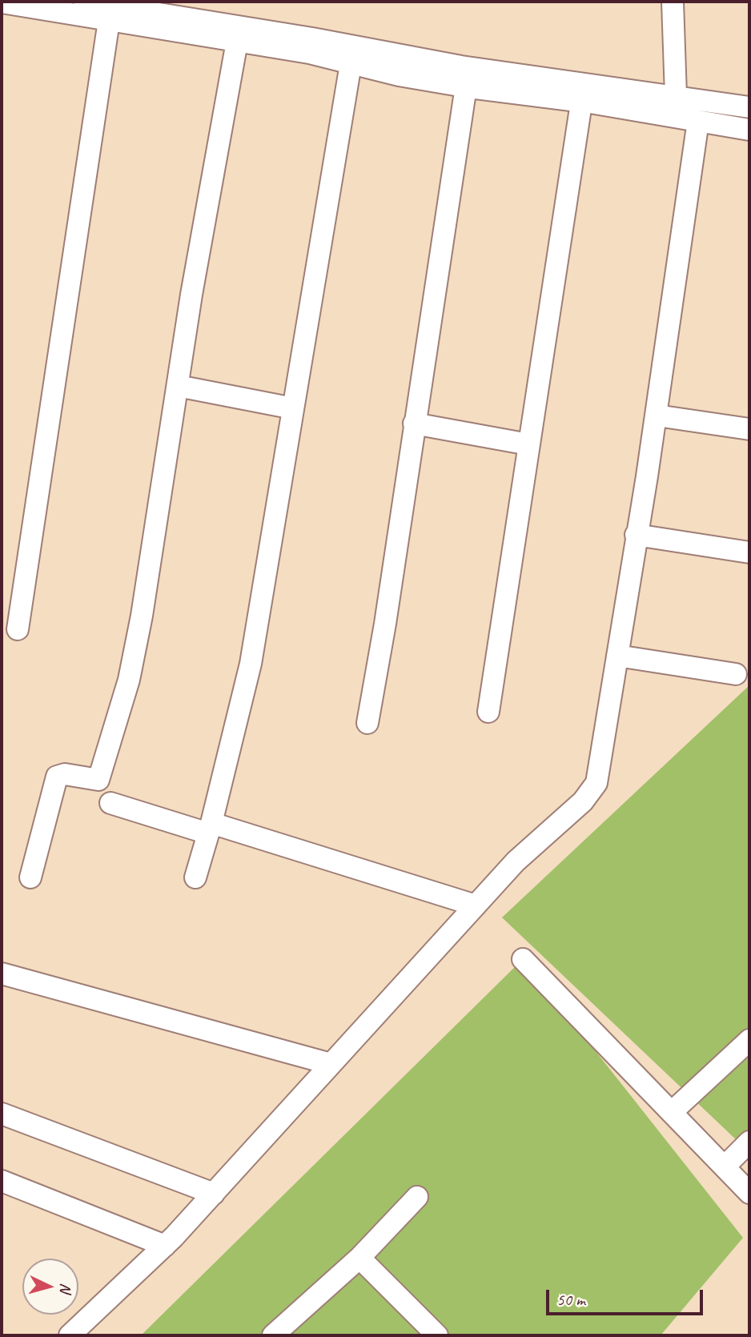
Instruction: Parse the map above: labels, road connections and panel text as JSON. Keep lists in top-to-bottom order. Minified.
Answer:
{"scale_bar":"50 m","north":"right"}
